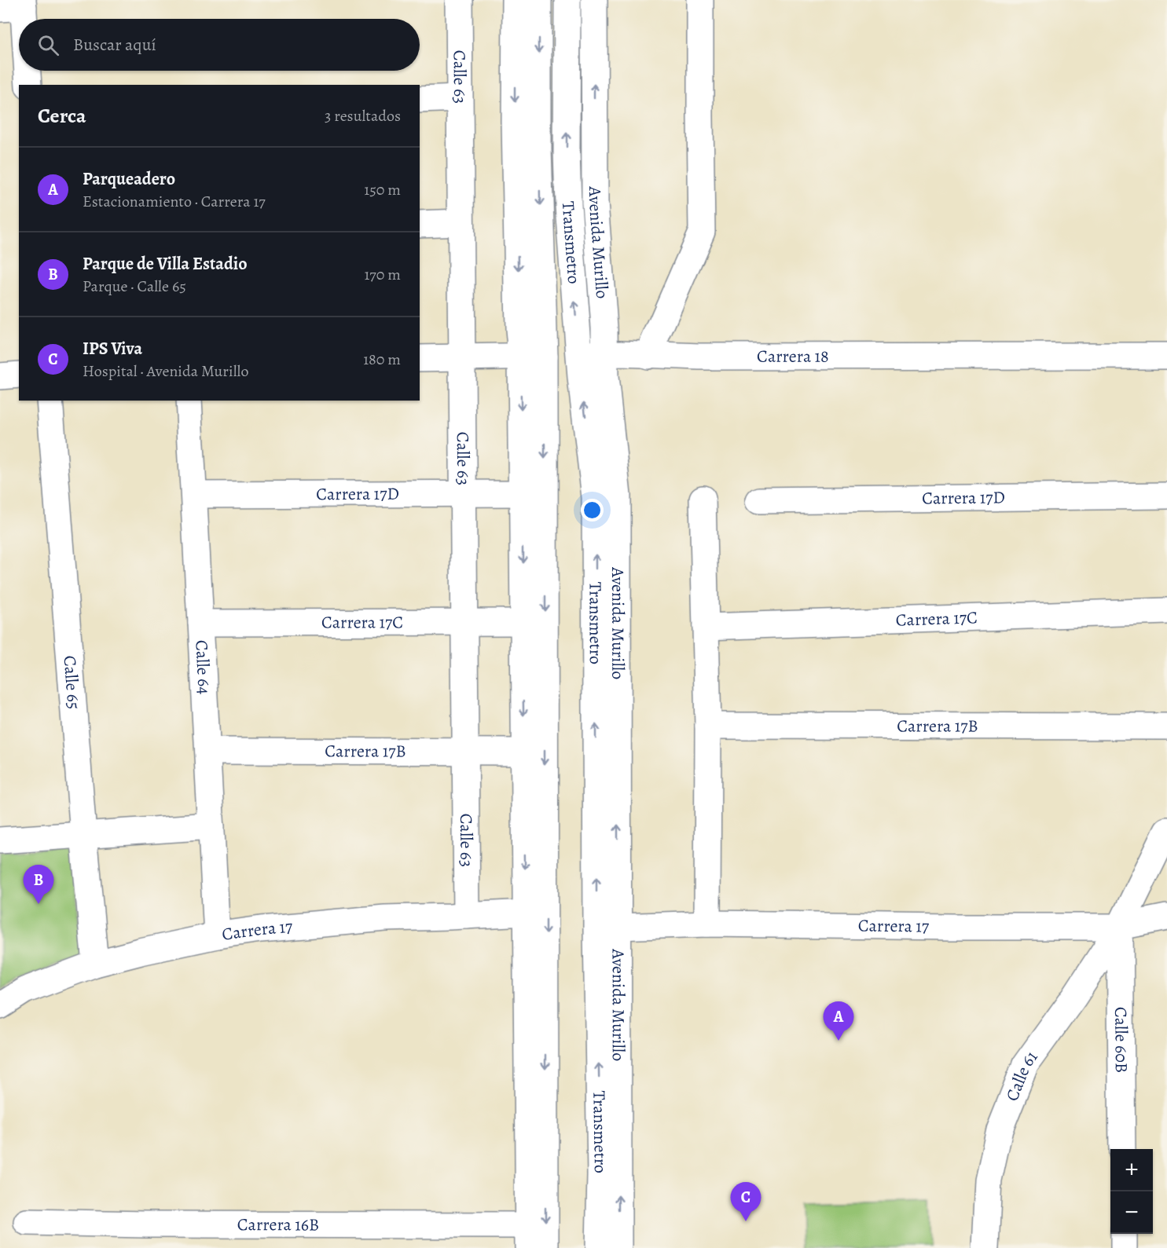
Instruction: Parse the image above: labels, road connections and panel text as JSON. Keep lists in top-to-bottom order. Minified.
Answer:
{"streets":{"street":["Calle 63","Transmetro","Avenida Murillo","Carrera 18","Carrera 17D","Carrera 17C","Calle 64","Calle 65","Carrera 17B","Carrera 17","Calle 60B","Calle 61","Carrera 16B"]},"crossings":[["Calle 63","Carrera 18"],["Calle 63","Carrera 17D"],["Calle 63","Carrera 17C"],["Calle 63","Carrera 17B"],["Calle 63","Carrera 17"],["Transmetro","Carrera 18"],["Avenida Murillo","Carrera 18"],["Avenida Murillo","Carrera 17"],["Carrera 17D","Calle 64"],["Carrera 17C","Calle 64"],["Calle 64","Carrera 17B"],["Calle 64","Carrera 17"],["Calle 65","Carrera 17"],["Carrera 17","Calle 60B"],["Carrera 17","Calle 61"],["Calle 60B","Calle 61"]],"page":{"search":"Buscar aquí","heading":["Cerca","3 resultados"],"list":[{"mark":"A","name":"Parqueadero","note":"Estacionamiento · Carrera 17","value":"150 m"},{"mark":"B","name":"Parque de Villa Estadio","note":"Parque · Calle 65","value":"170 m"},{"mark":"C","name":"IPS Viva","note":"Hospital · Avenida Murillo","value":"180 m"}],"pins":["B","A","C"],"map_buttons":["+","−"]}}
